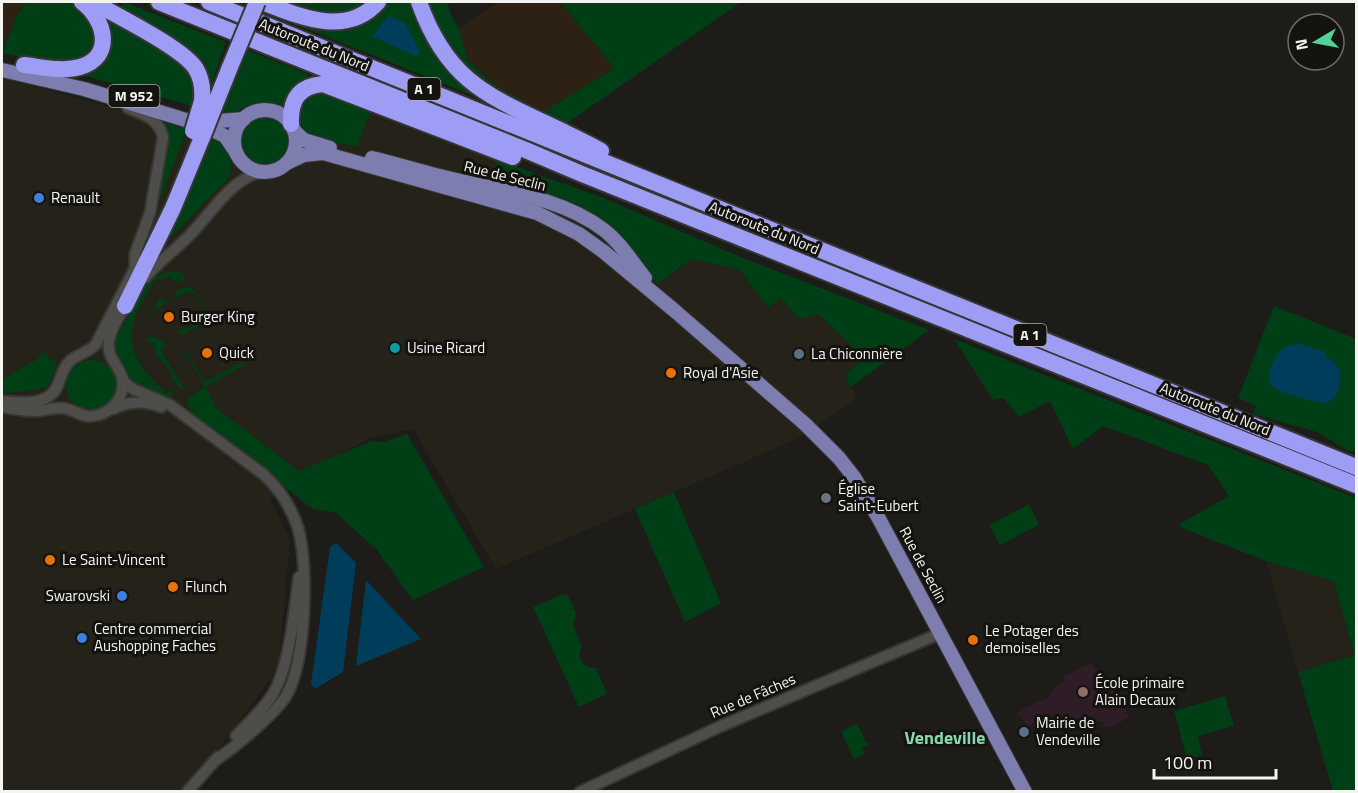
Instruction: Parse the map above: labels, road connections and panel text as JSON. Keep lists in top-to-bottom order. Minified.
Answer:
{"streets":{"highway":["Autoroute du Nord","A 1"],"main road":["M 952","Rue de Seclin"],"street":["Rue de Fâches"]},"crossings":[["M 952","Rue de Seclin"],["Rue de Seclin","Rue de Fâches"]],"districts":["Vendeville"],"places":["Renault","Burger King","Usine Ricard","Quick","La Chiconnière","Royal d'Asie","Église Saint-Eubert","Le Saint-Vincent","Flunch","Swarovski","Centre commercial Aushopping Faches","Le Potager des demoiselles","École primaire Alain Decaux","Mairie de Vendeville"],"scale_bar":"100 m","north":"left"}
